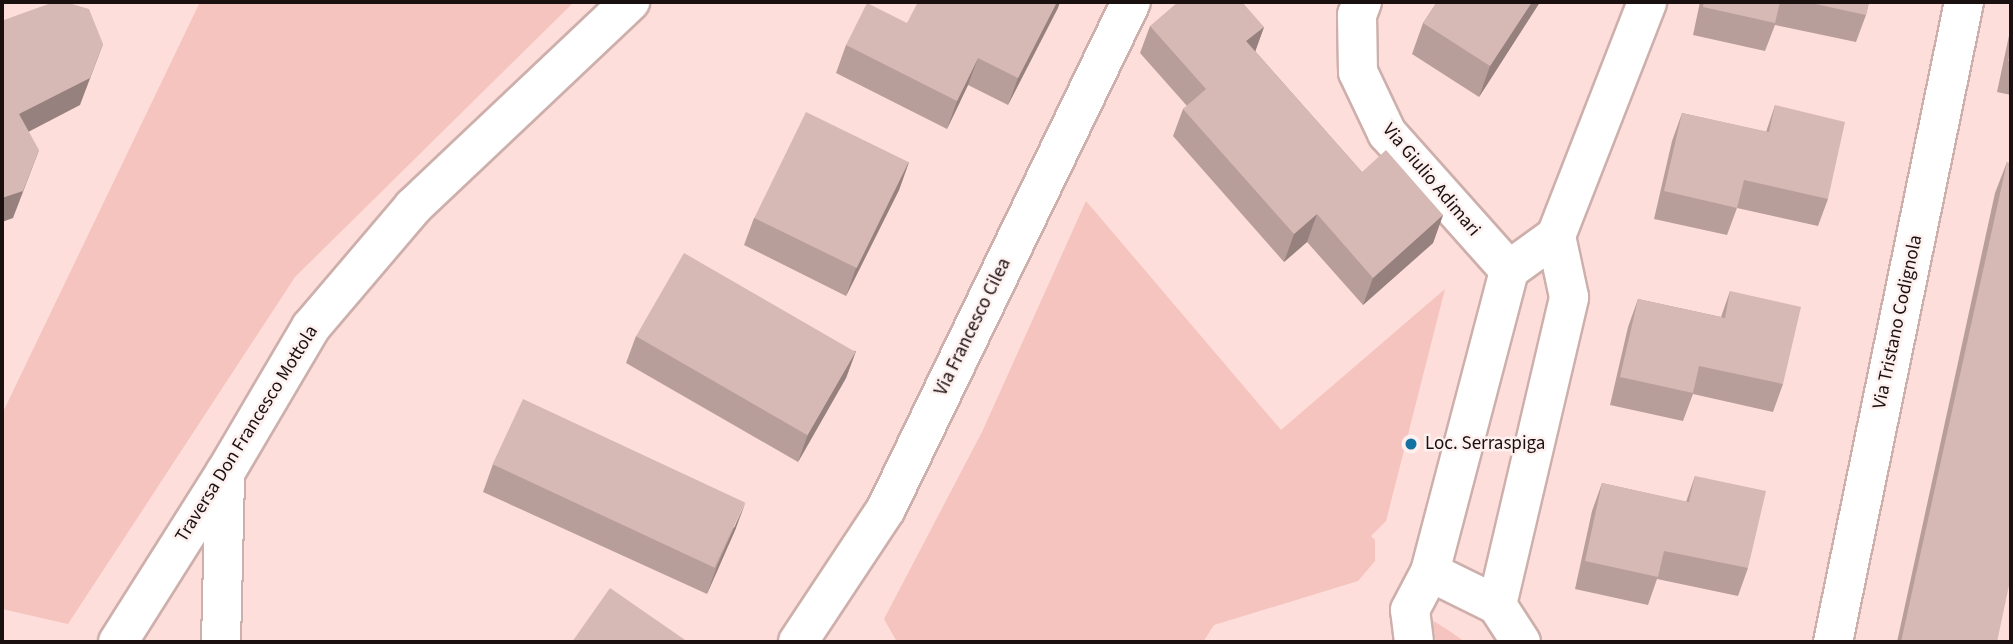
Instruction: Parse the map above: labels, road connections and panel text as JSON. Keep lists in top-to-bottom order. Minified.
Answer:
{"streets":{"street":["Via Giulio Adimari","Via Tristano Codignola","Via Francesco Cilea","Traversa Don Francesco Mottola"]},"places":["Loc. Serraspiga"]}
